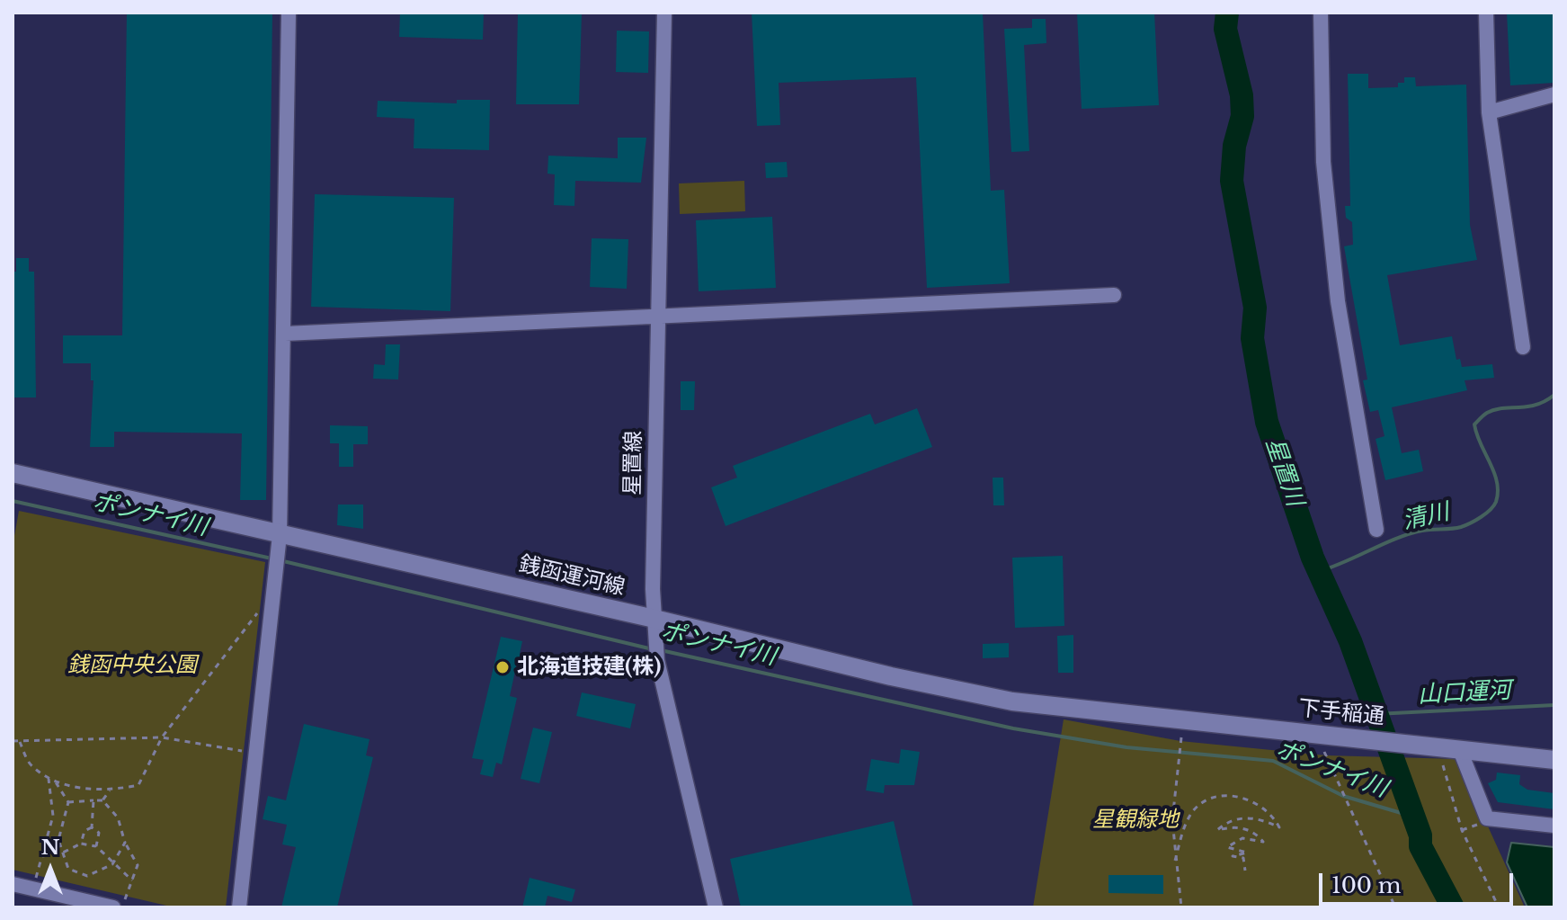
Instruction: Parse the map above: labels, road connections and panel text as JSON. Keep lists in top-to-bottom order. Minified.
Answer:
{"streets":{"street":["星置線","銭函運河線","下手稲通"]},"crossings":[["星置線","銭函運河線"],["銭函運河線","下手稲通"]],"water":["星置川","ポンナイ川","清川","山口運河"],"parks":["銭函中央公園","星観緑地"],"places":["北海道技建(株)"],"scale_bar":"100 m","north":"top"}
